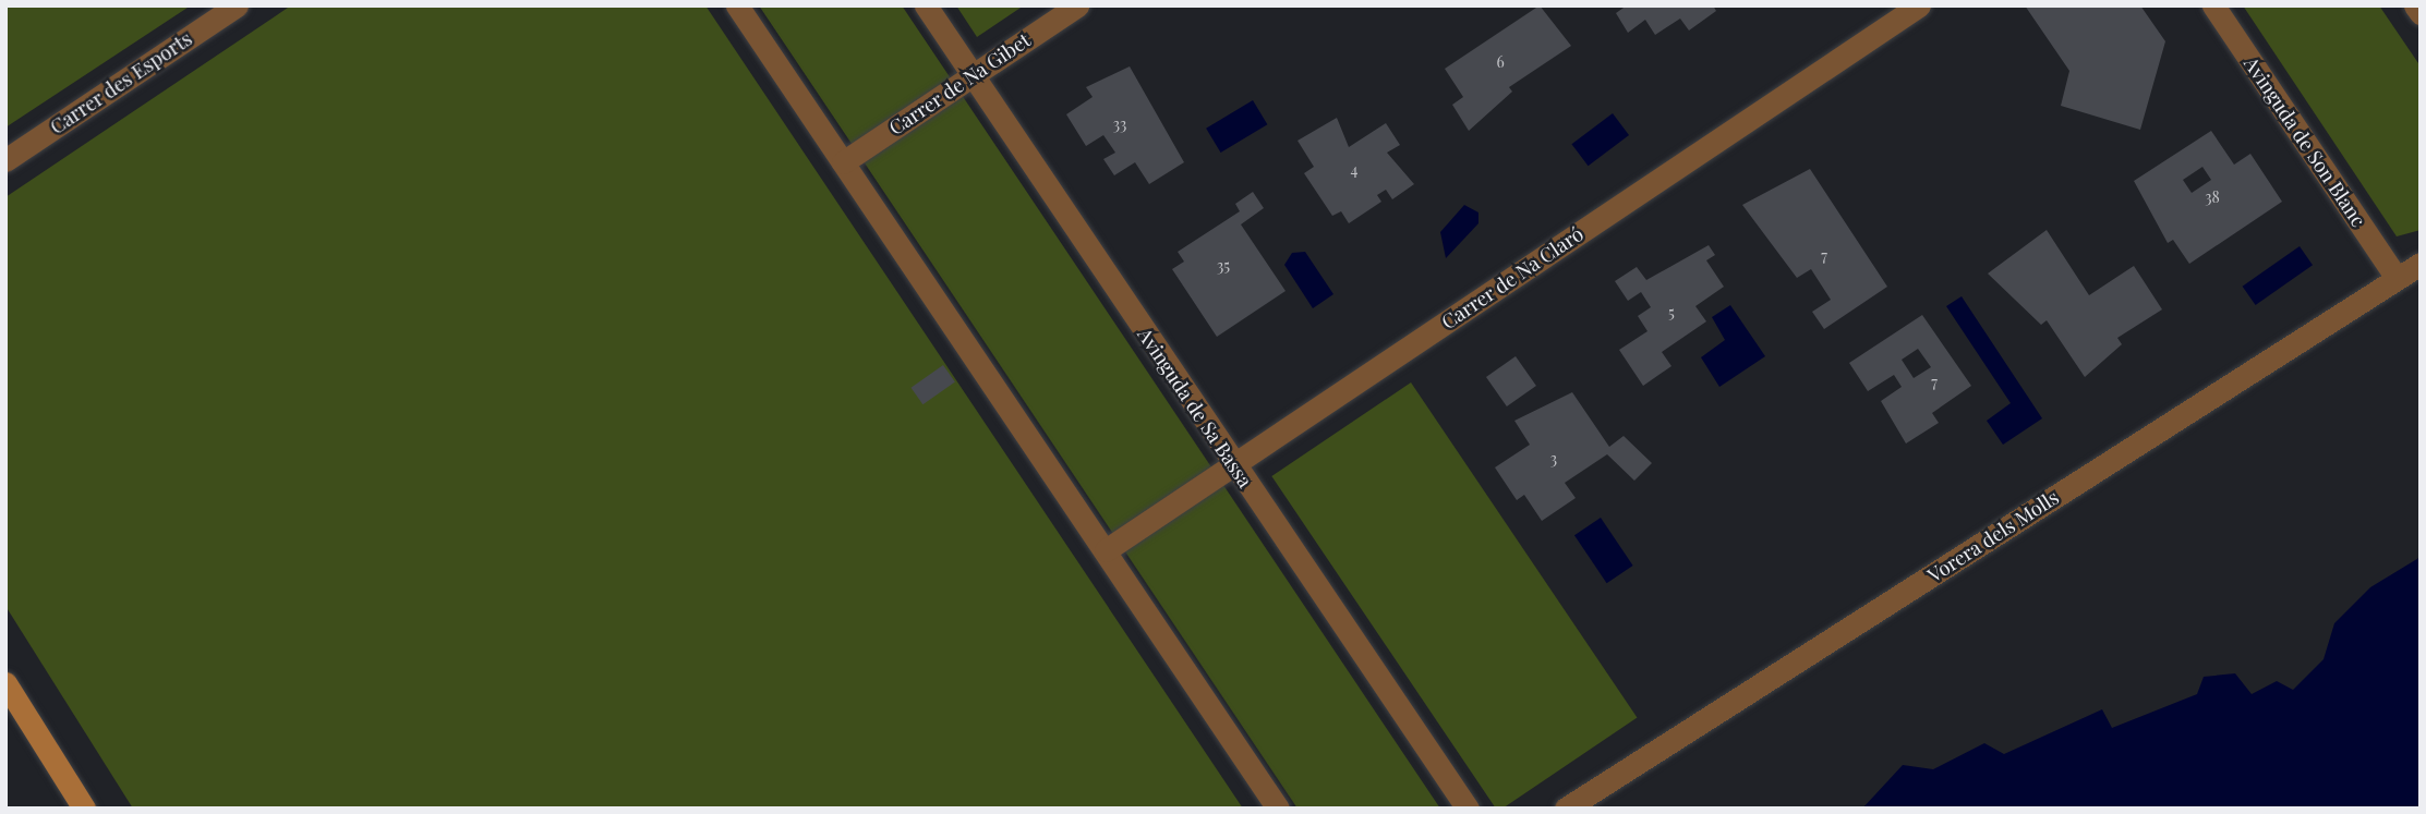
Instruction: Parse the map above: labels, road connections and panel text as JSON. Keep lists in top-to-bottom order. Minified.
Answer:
{"streets":{"street":["Carrer des Esports","Carrer de Na Gibet","Avinguda de Son Blanc","Carrer de Na Claró","Avinguda de Sa Bassa","Vorera dels Molls"]},"crossings":[["Carrer de Na Gibet","Avinguda de Sa Bassa"],["Avinguda de Son Blanc","Vorera dels Molls"],["Carrer de Na Claró","Avinguda de Sa Bassa"]],"house_numbers":["6","33","4","38","7","35","5","7","3"]}
